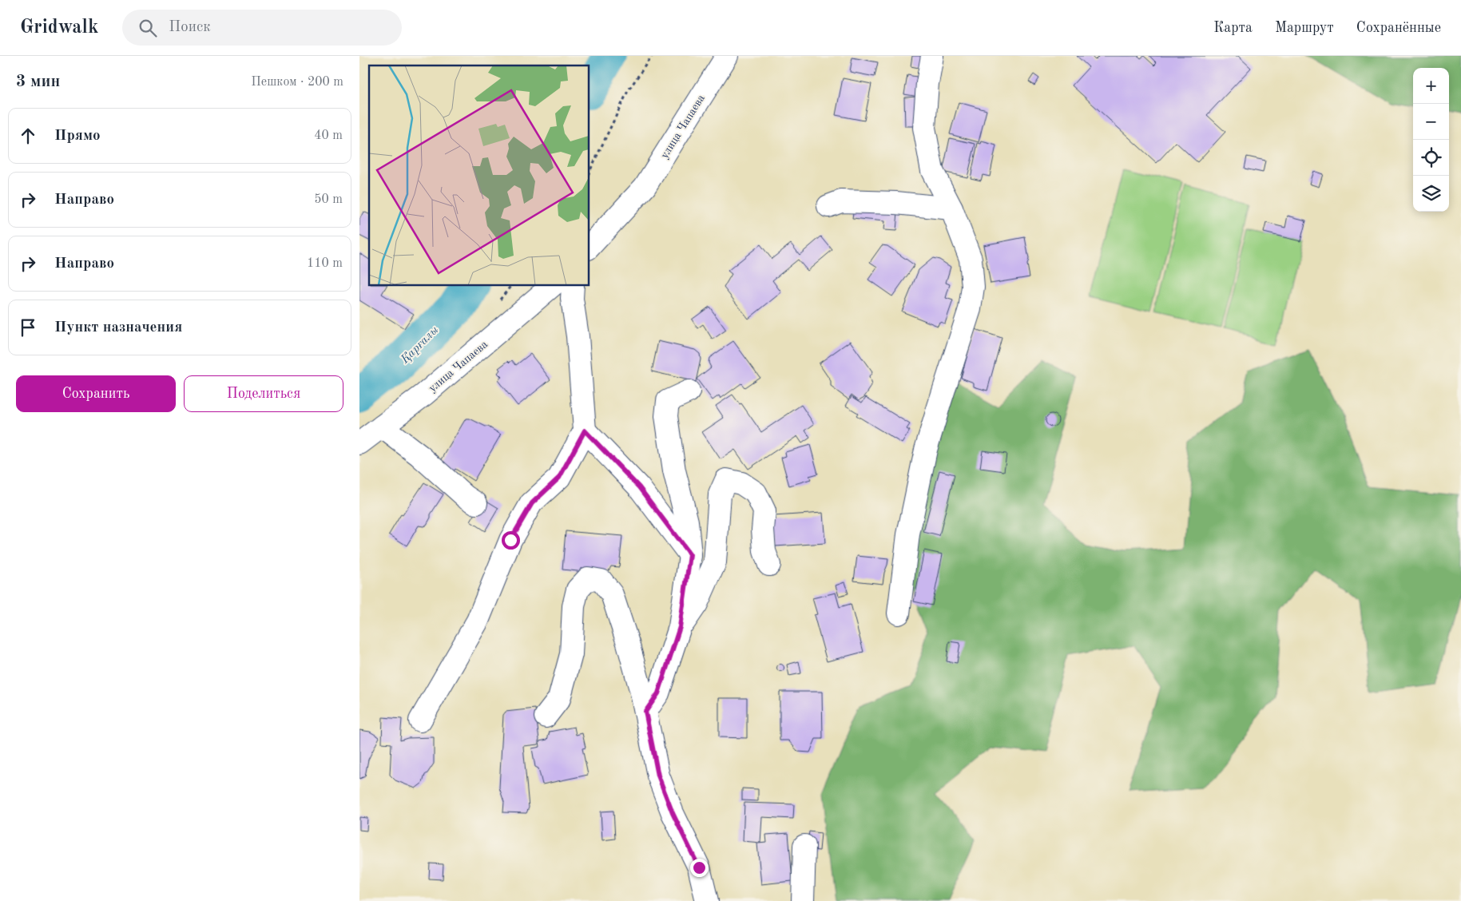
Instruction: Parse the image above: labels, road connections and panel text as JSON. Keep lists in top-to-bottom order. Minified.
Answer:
{"streets":{"street":["улица Чапаева"]},"water":["Қарғалы"],"page":{"header":"Gridwalk","search":"Поиск","nav":["Карта","Маршрут","Сохранённые"],"heading":["3 мин","Пешком · 200 m"],"map_buttons":["+","−"],"list":[["Прямо","40 m"],["Направо","50 m"],["Направо","110 m"],"Пункт назначения"],"buttons":["Сохранить","Поделиться"]}}
